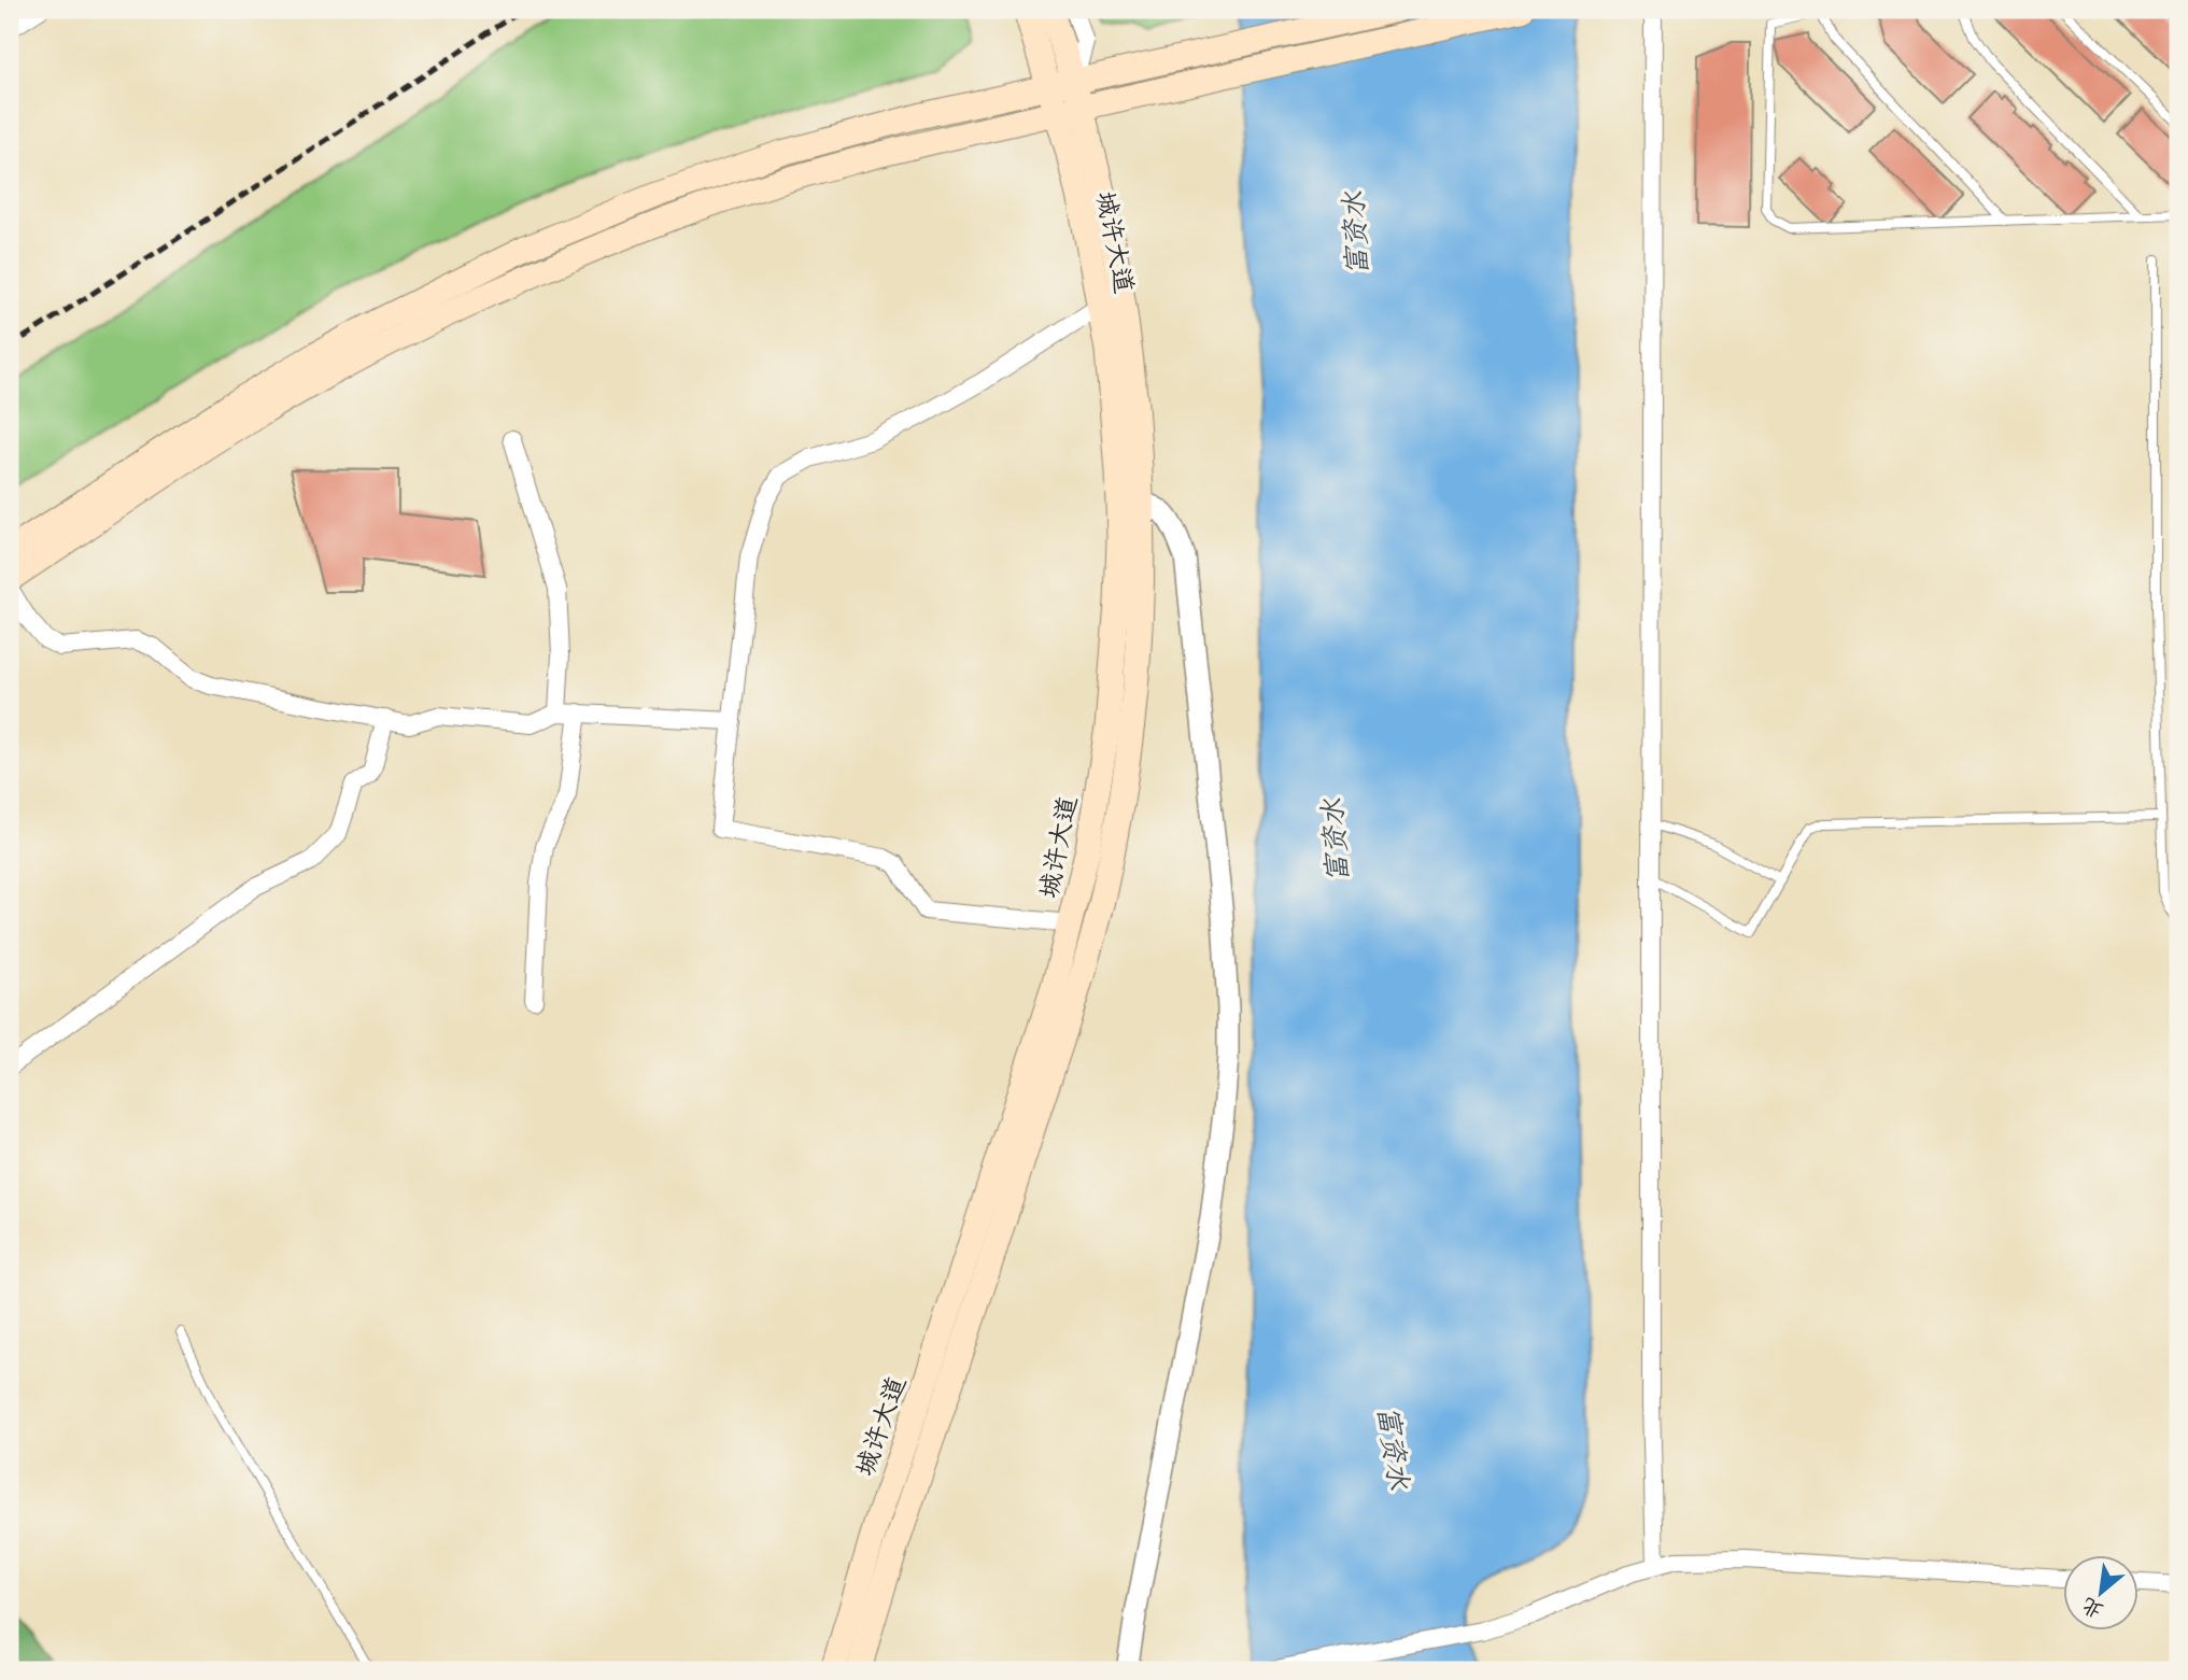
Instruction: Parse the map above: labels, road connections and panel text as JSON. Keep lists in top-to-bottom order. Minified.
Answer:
{"streets":{"main road":["城许大道"]},"water":["富资水"],"north":"bottom left"}
